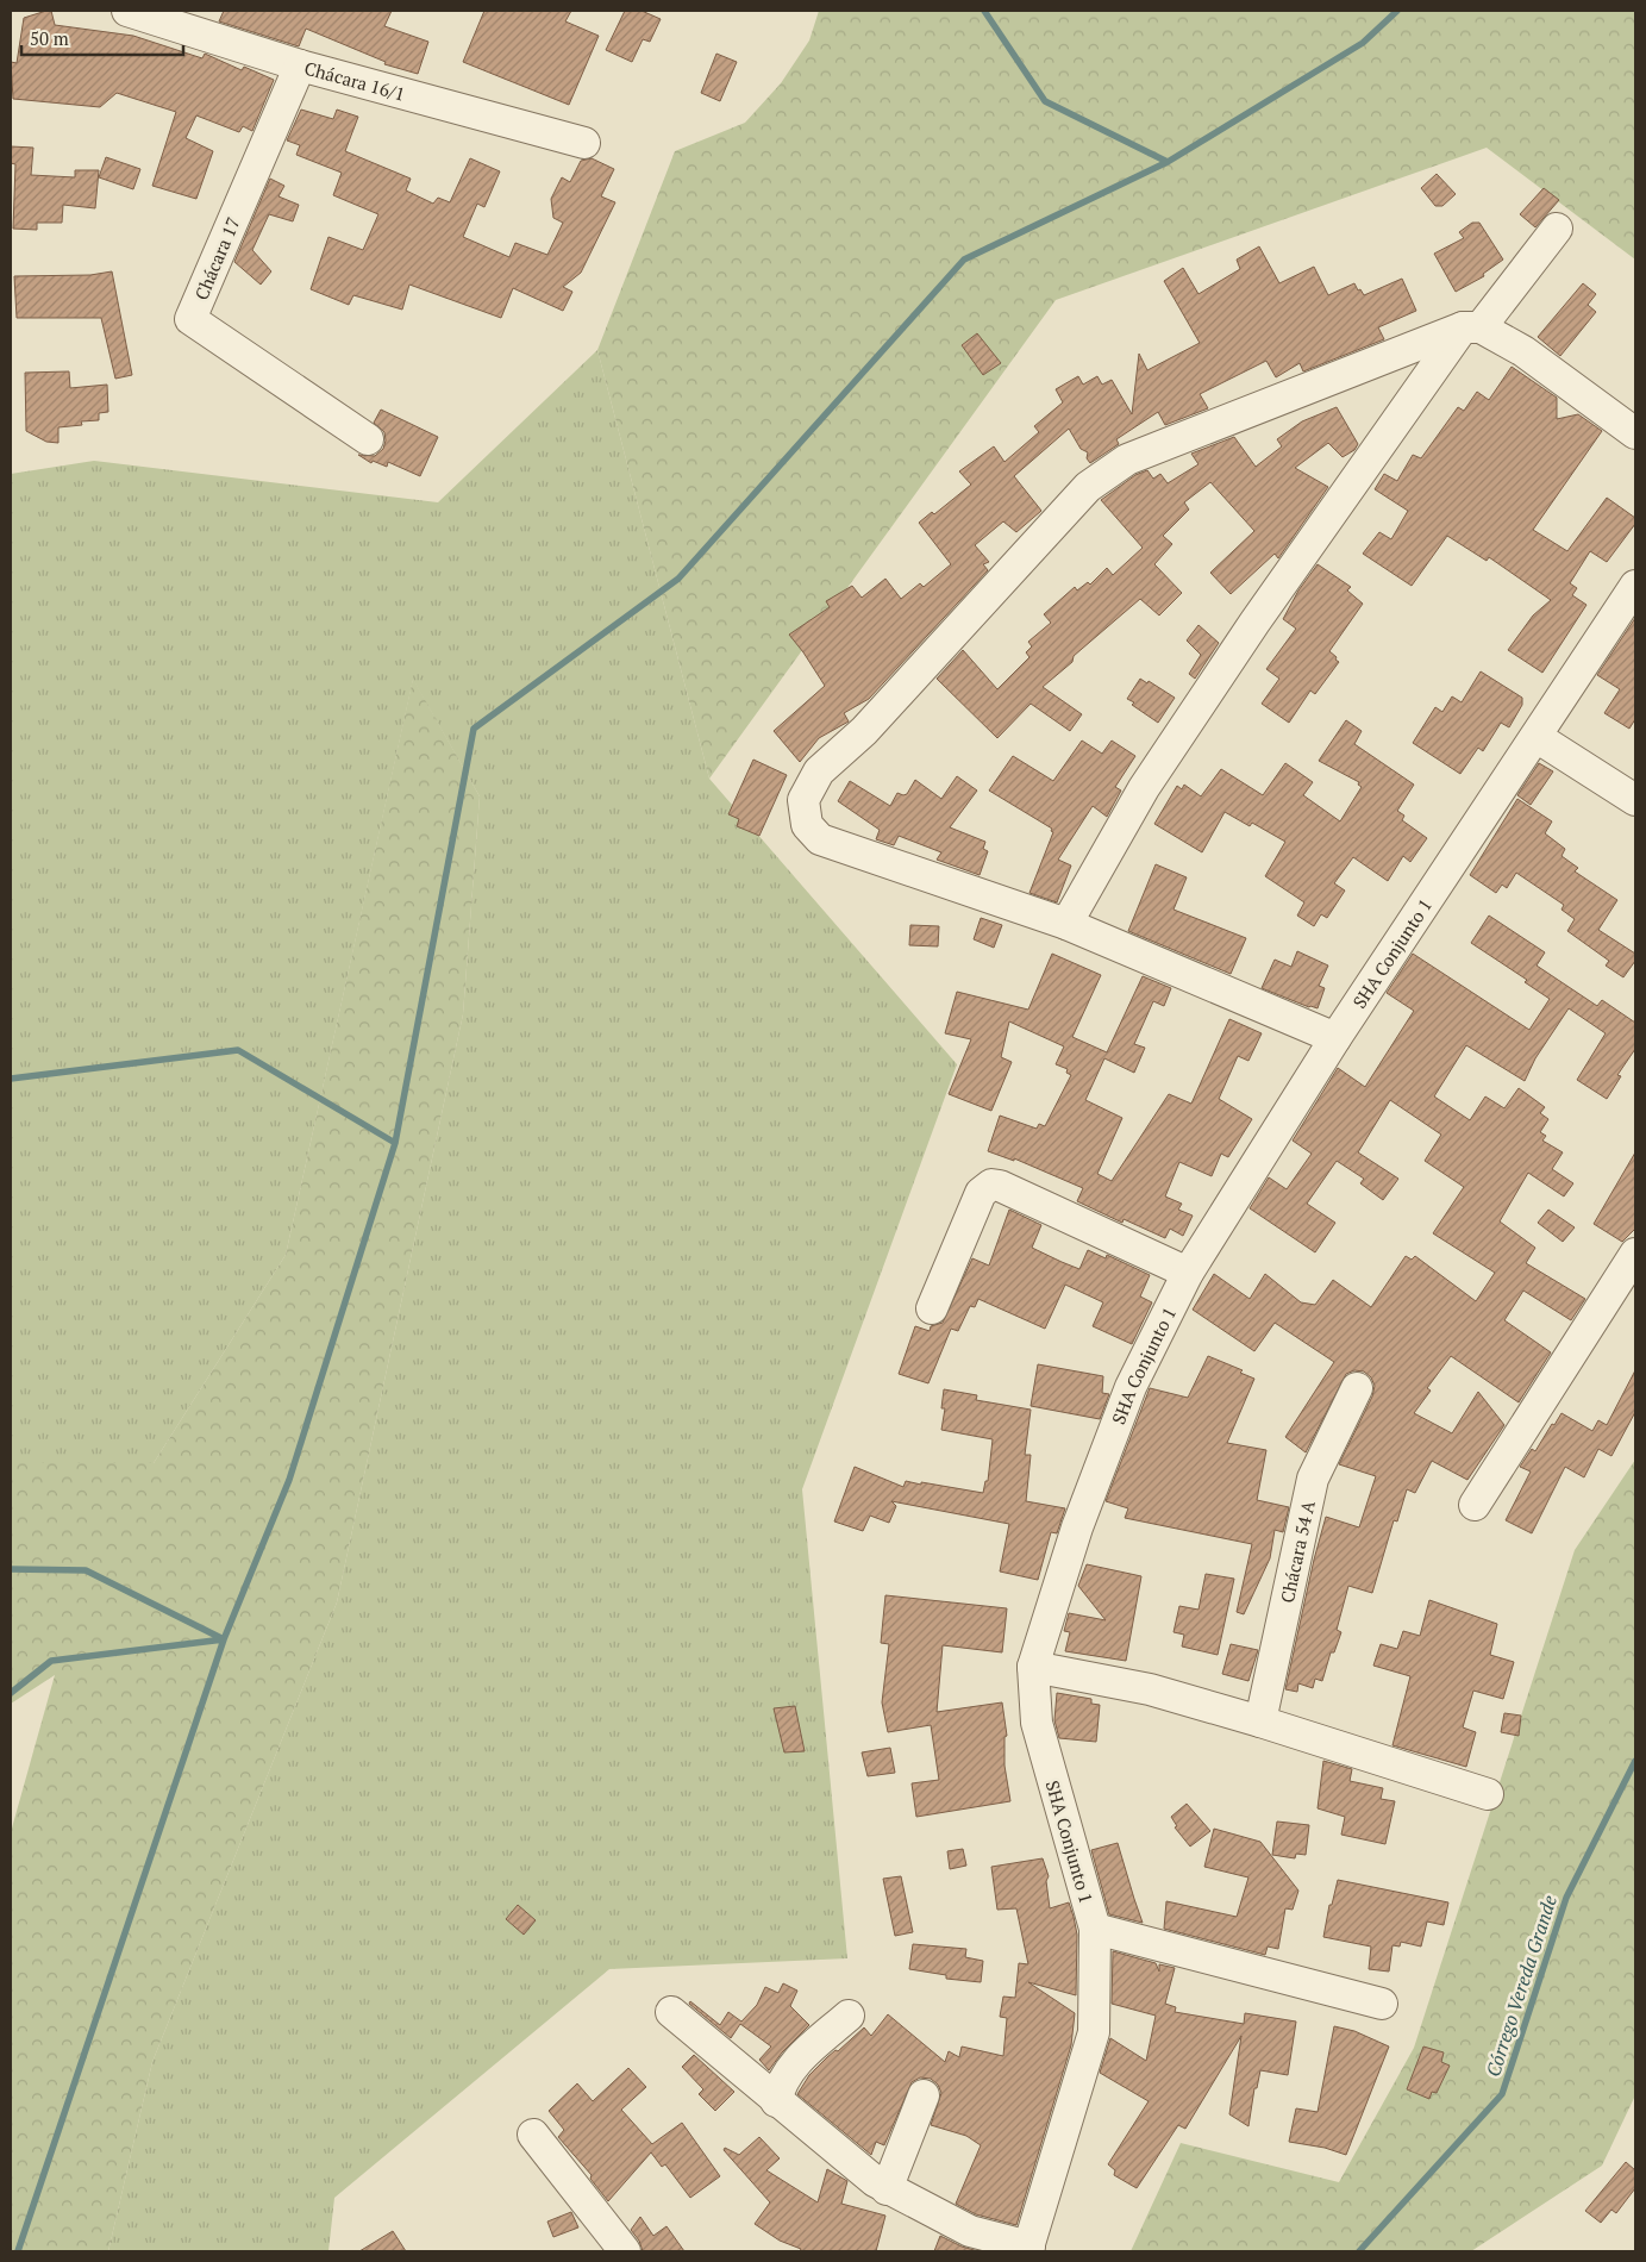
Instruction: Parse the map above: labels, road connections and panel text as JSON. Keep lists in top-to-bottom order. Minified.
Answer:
{"streets":{"street":["Chácara 16/1","Chácara 17","SHA Conjunto 1","Chácara 54 A"]},"crossings":[["Chácara 16/1","Chácara 17"]],"water":["Córrego Vereda Grande"],"scale_bar":"50 m"}
